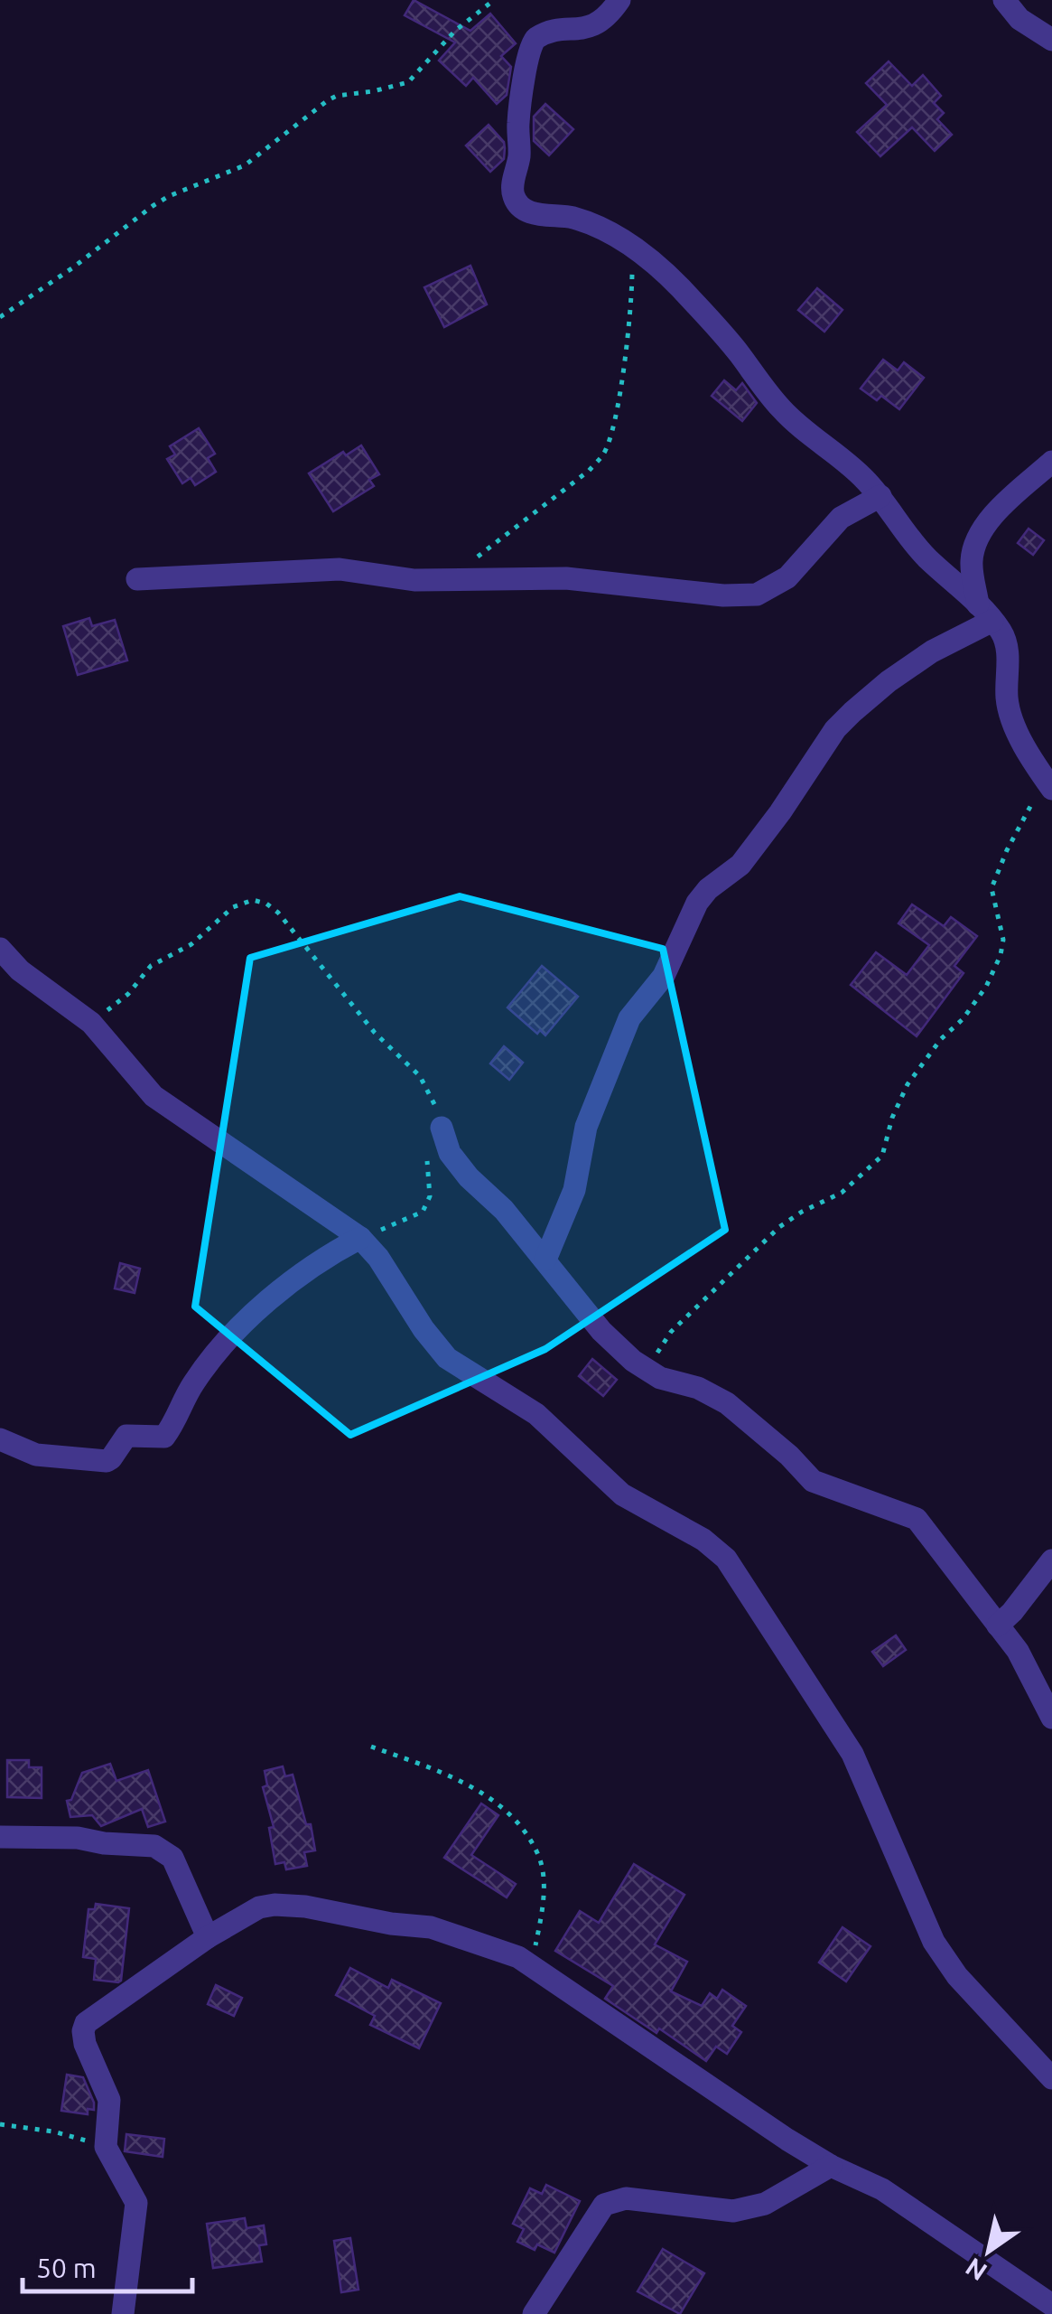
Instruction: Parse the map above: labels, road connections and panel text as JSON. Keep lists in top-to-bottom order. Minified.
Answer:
{"scale_bar":"50 m","north":"bottom left"}
